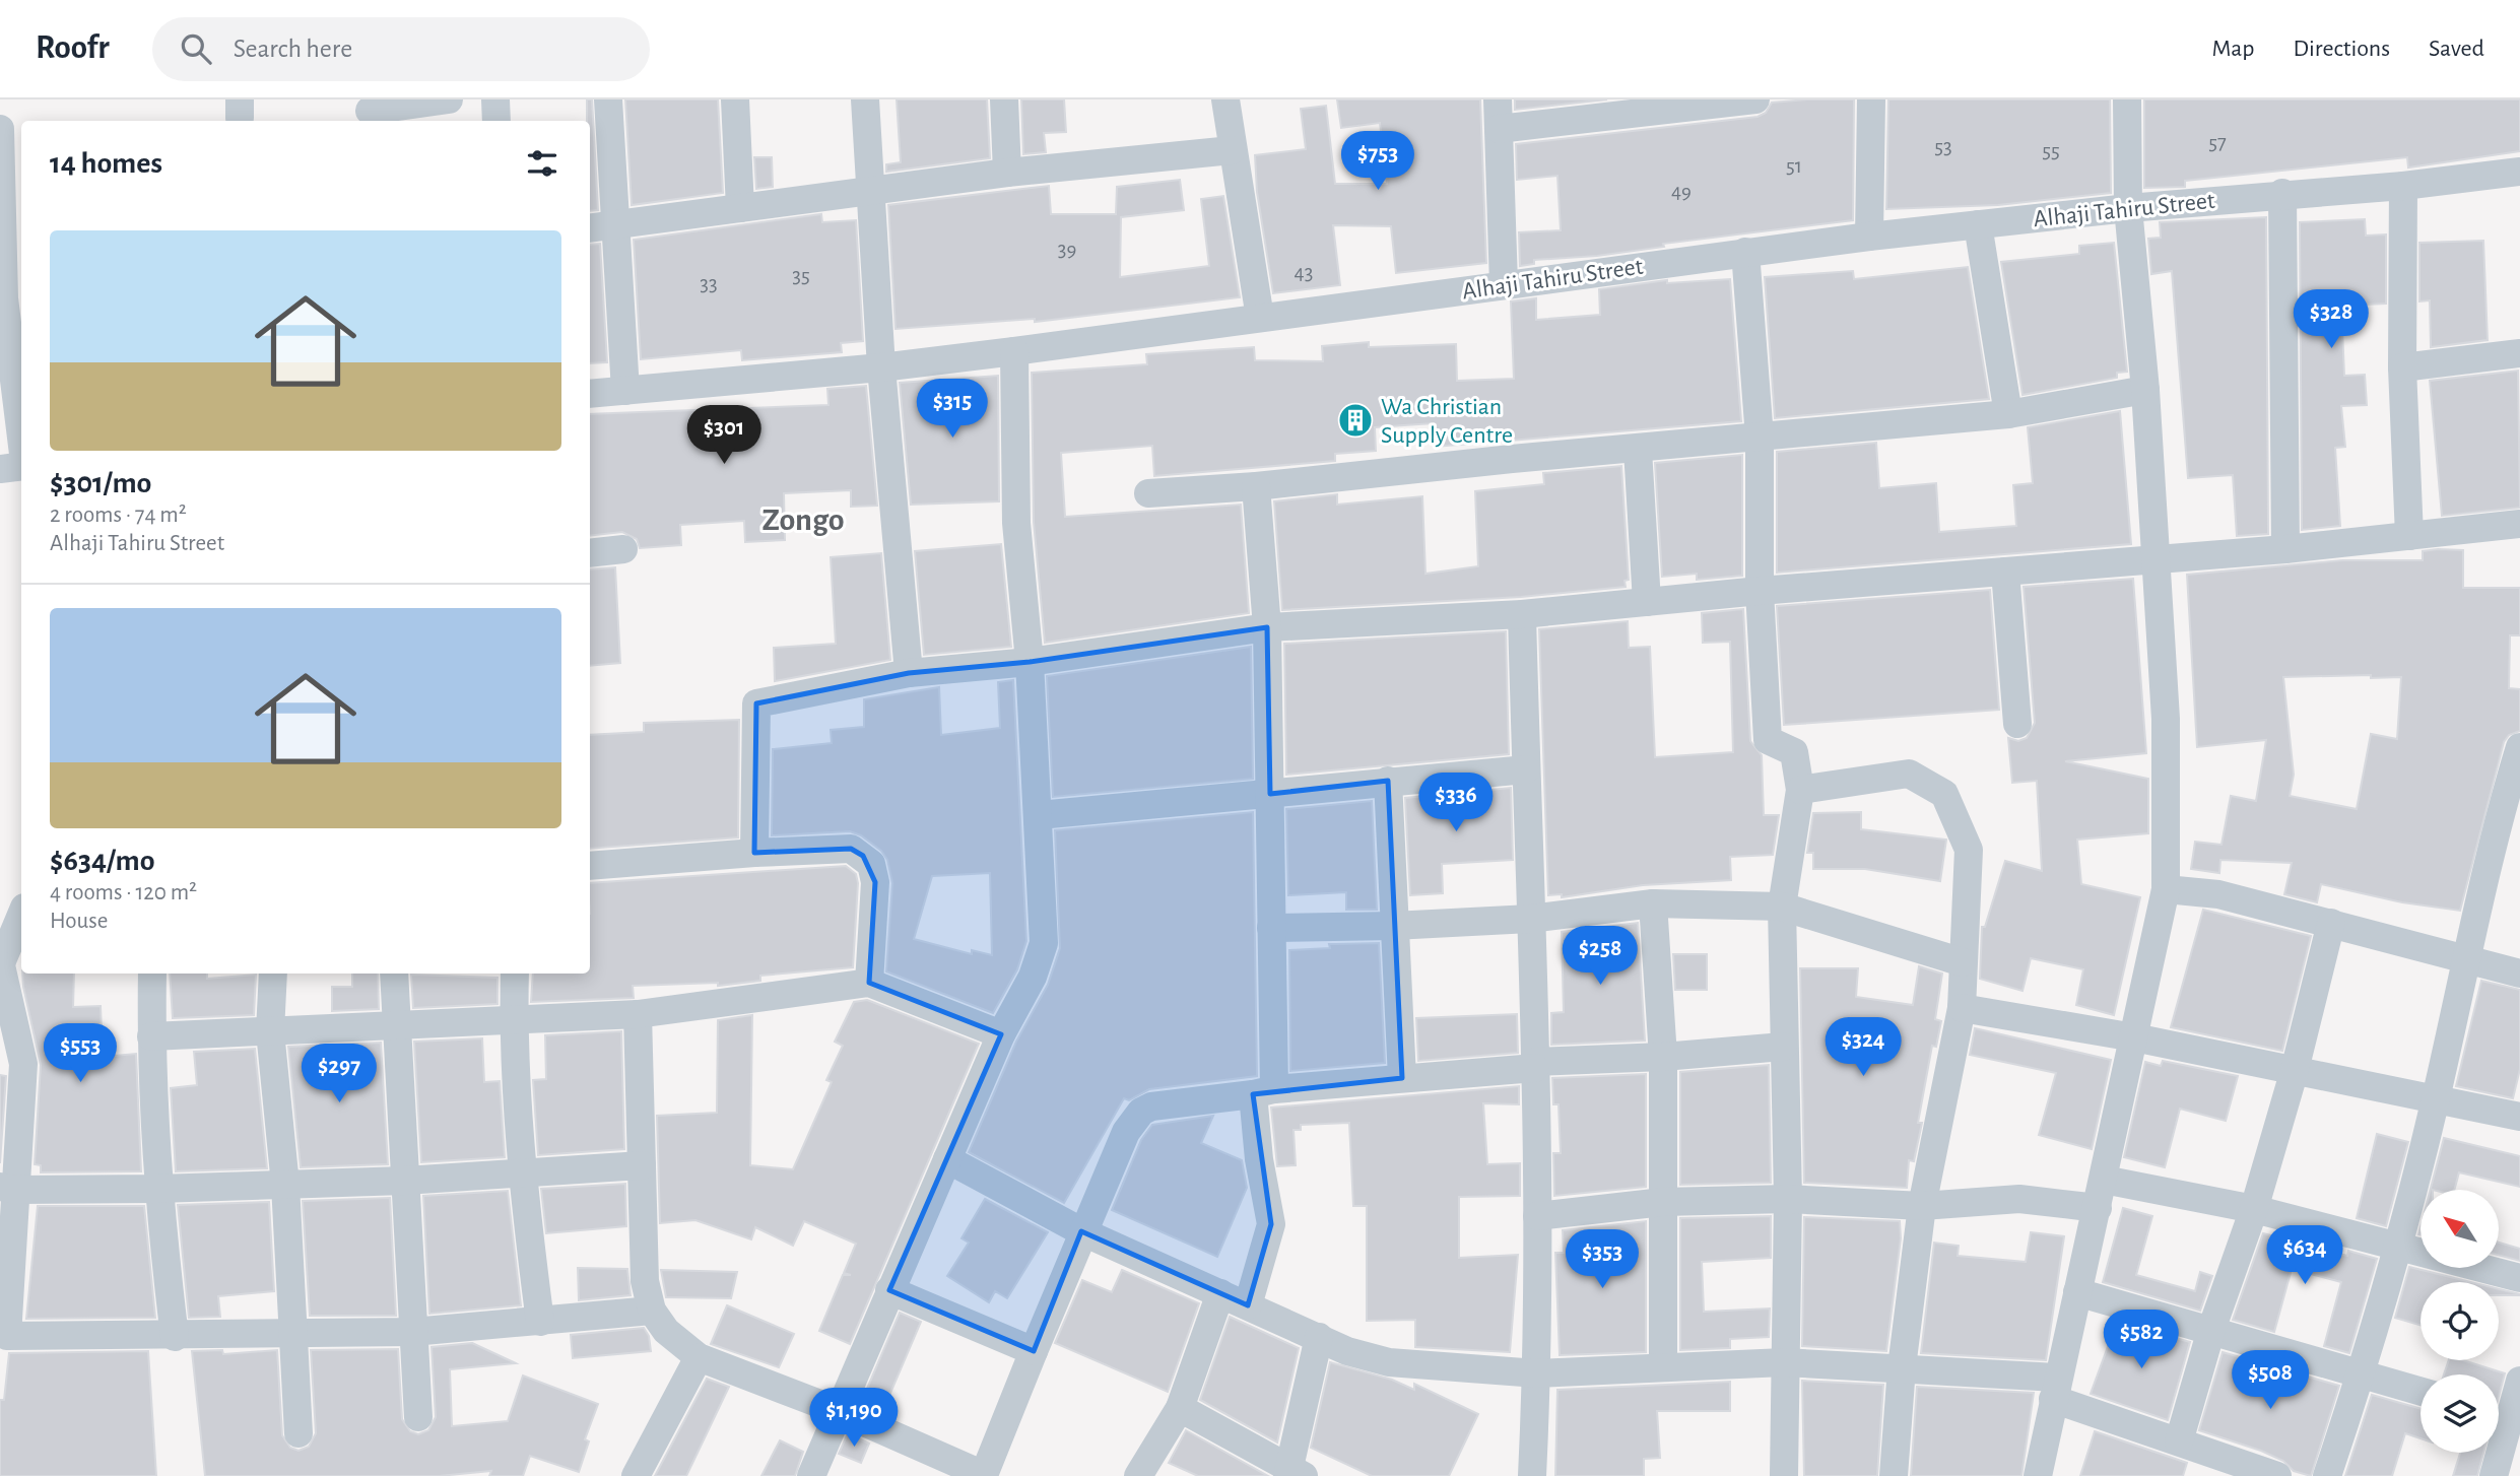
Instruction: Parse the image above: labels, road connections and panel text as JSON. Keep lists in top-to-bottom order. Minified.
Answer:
{"streets":{"street":["Alhaji Tahiru Street"]},"districts":["Zongo"],"places":{"building":["Wa Christian Supply Centre"]},"house_numbers":["57","53","55","51","49","39","43","35","33"],"north":"top left","page":{"header":"Roofr","search":"Search here","nav":["Map","Directions","Saved"],"heading":"14 homes","price":["$753","$328","$315","$301","$336","$258","$324","$553","$297","$634","$353","$582","$508","$1,190"],"list":[{"name":"$301/mo","note":"2 rooms · 74 m² · Alhaji Tahiru Street"},{"name":"$634/mo","note":"4 rooms · 120 m² · House"}]}}
